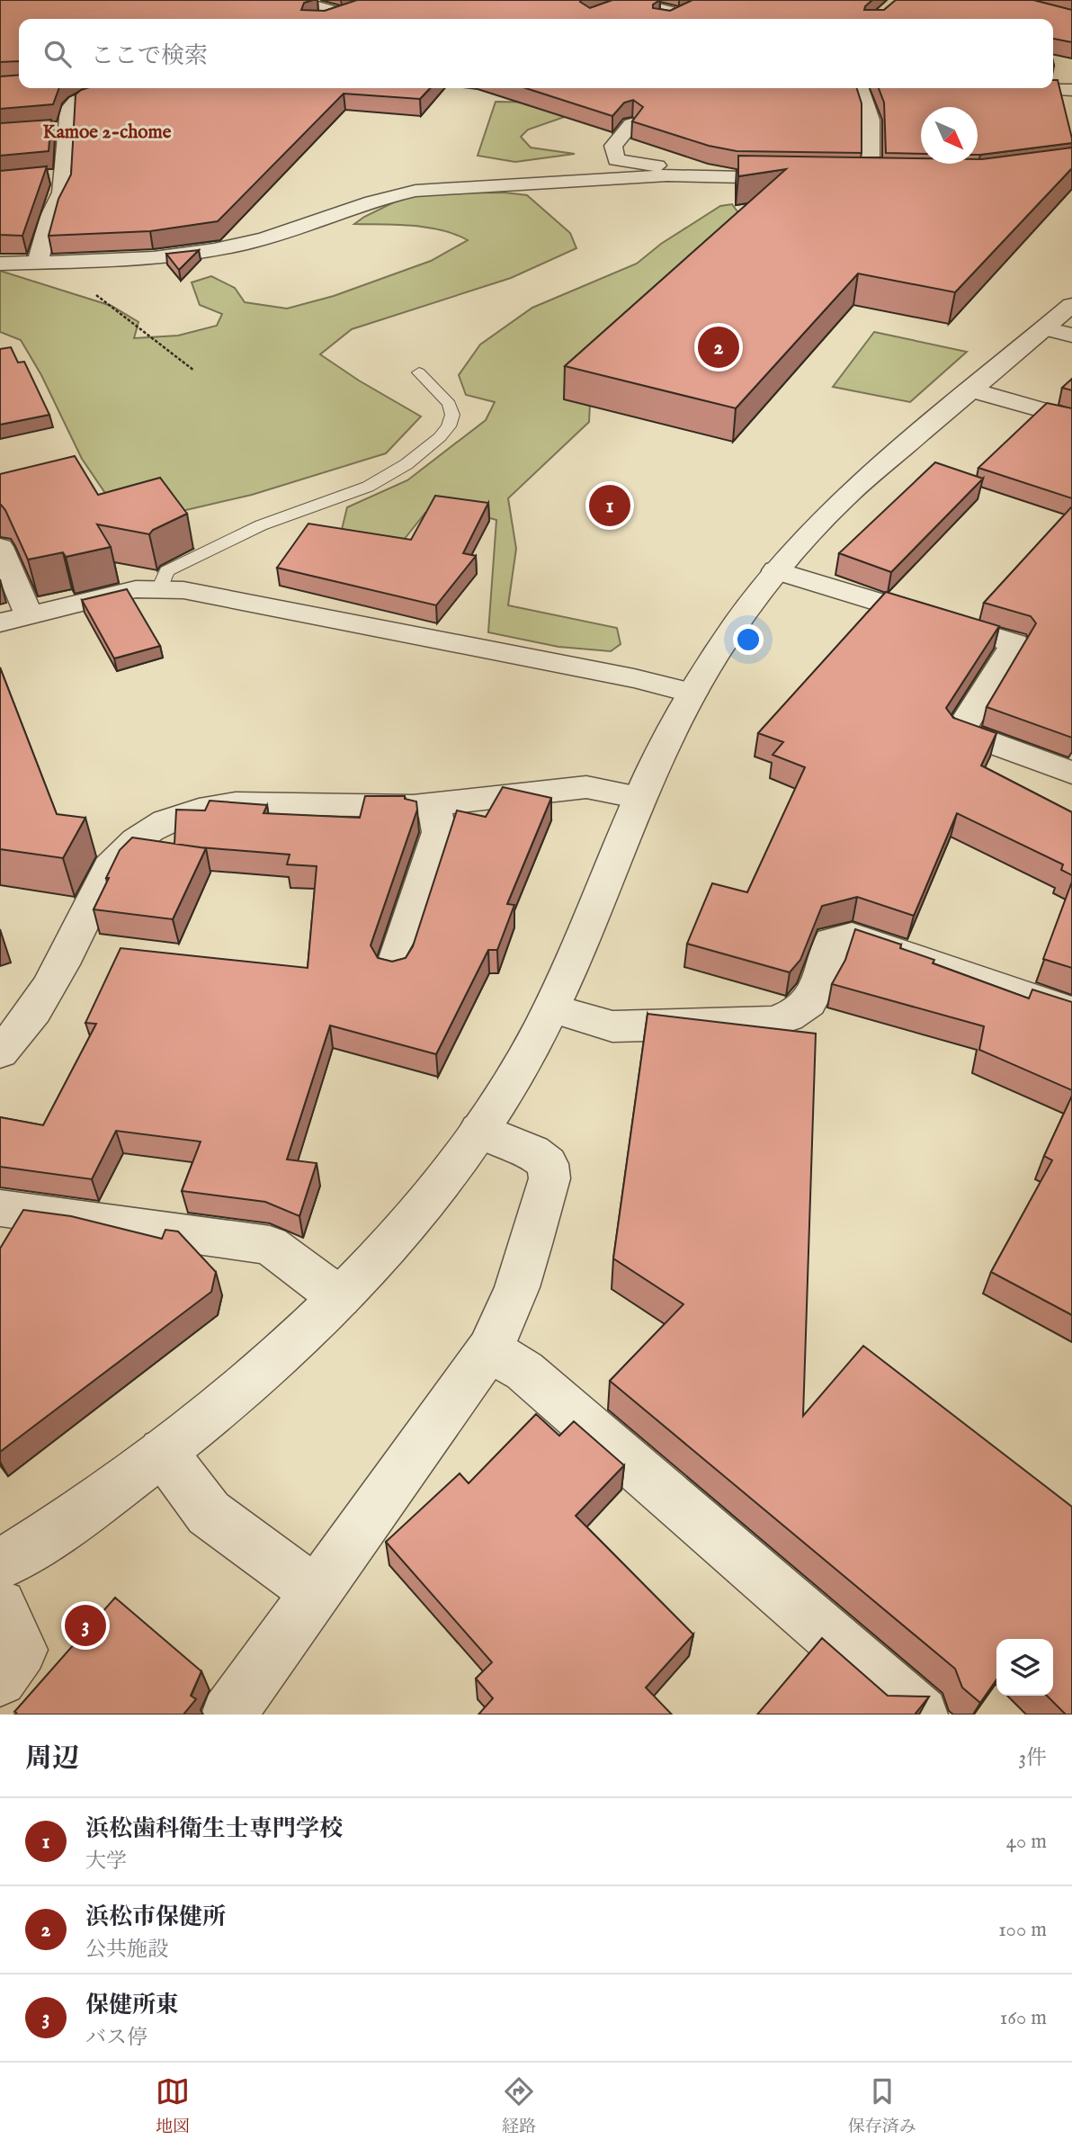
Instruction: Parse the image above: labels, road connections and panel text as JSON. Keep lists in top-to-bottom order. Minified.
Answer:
{"districts":["Kamoe 2-chome"],"north":"bottom right","page":{"search":"ここで検索","pins":["2","1","3"],"heading":["周辺","3件"],"list":[{"mark":"1","name":"浜松歯科衛生士専門学校","note":"大学","value":"40 m"},{"mark":"2","name":"浜松市保健所","note":"公共施設","value":"100 m"},{"mark":"3","name":"保健所東","note":"バス停","value":"160 m"}],"nav":["地図","経路","保存済み"]}}
